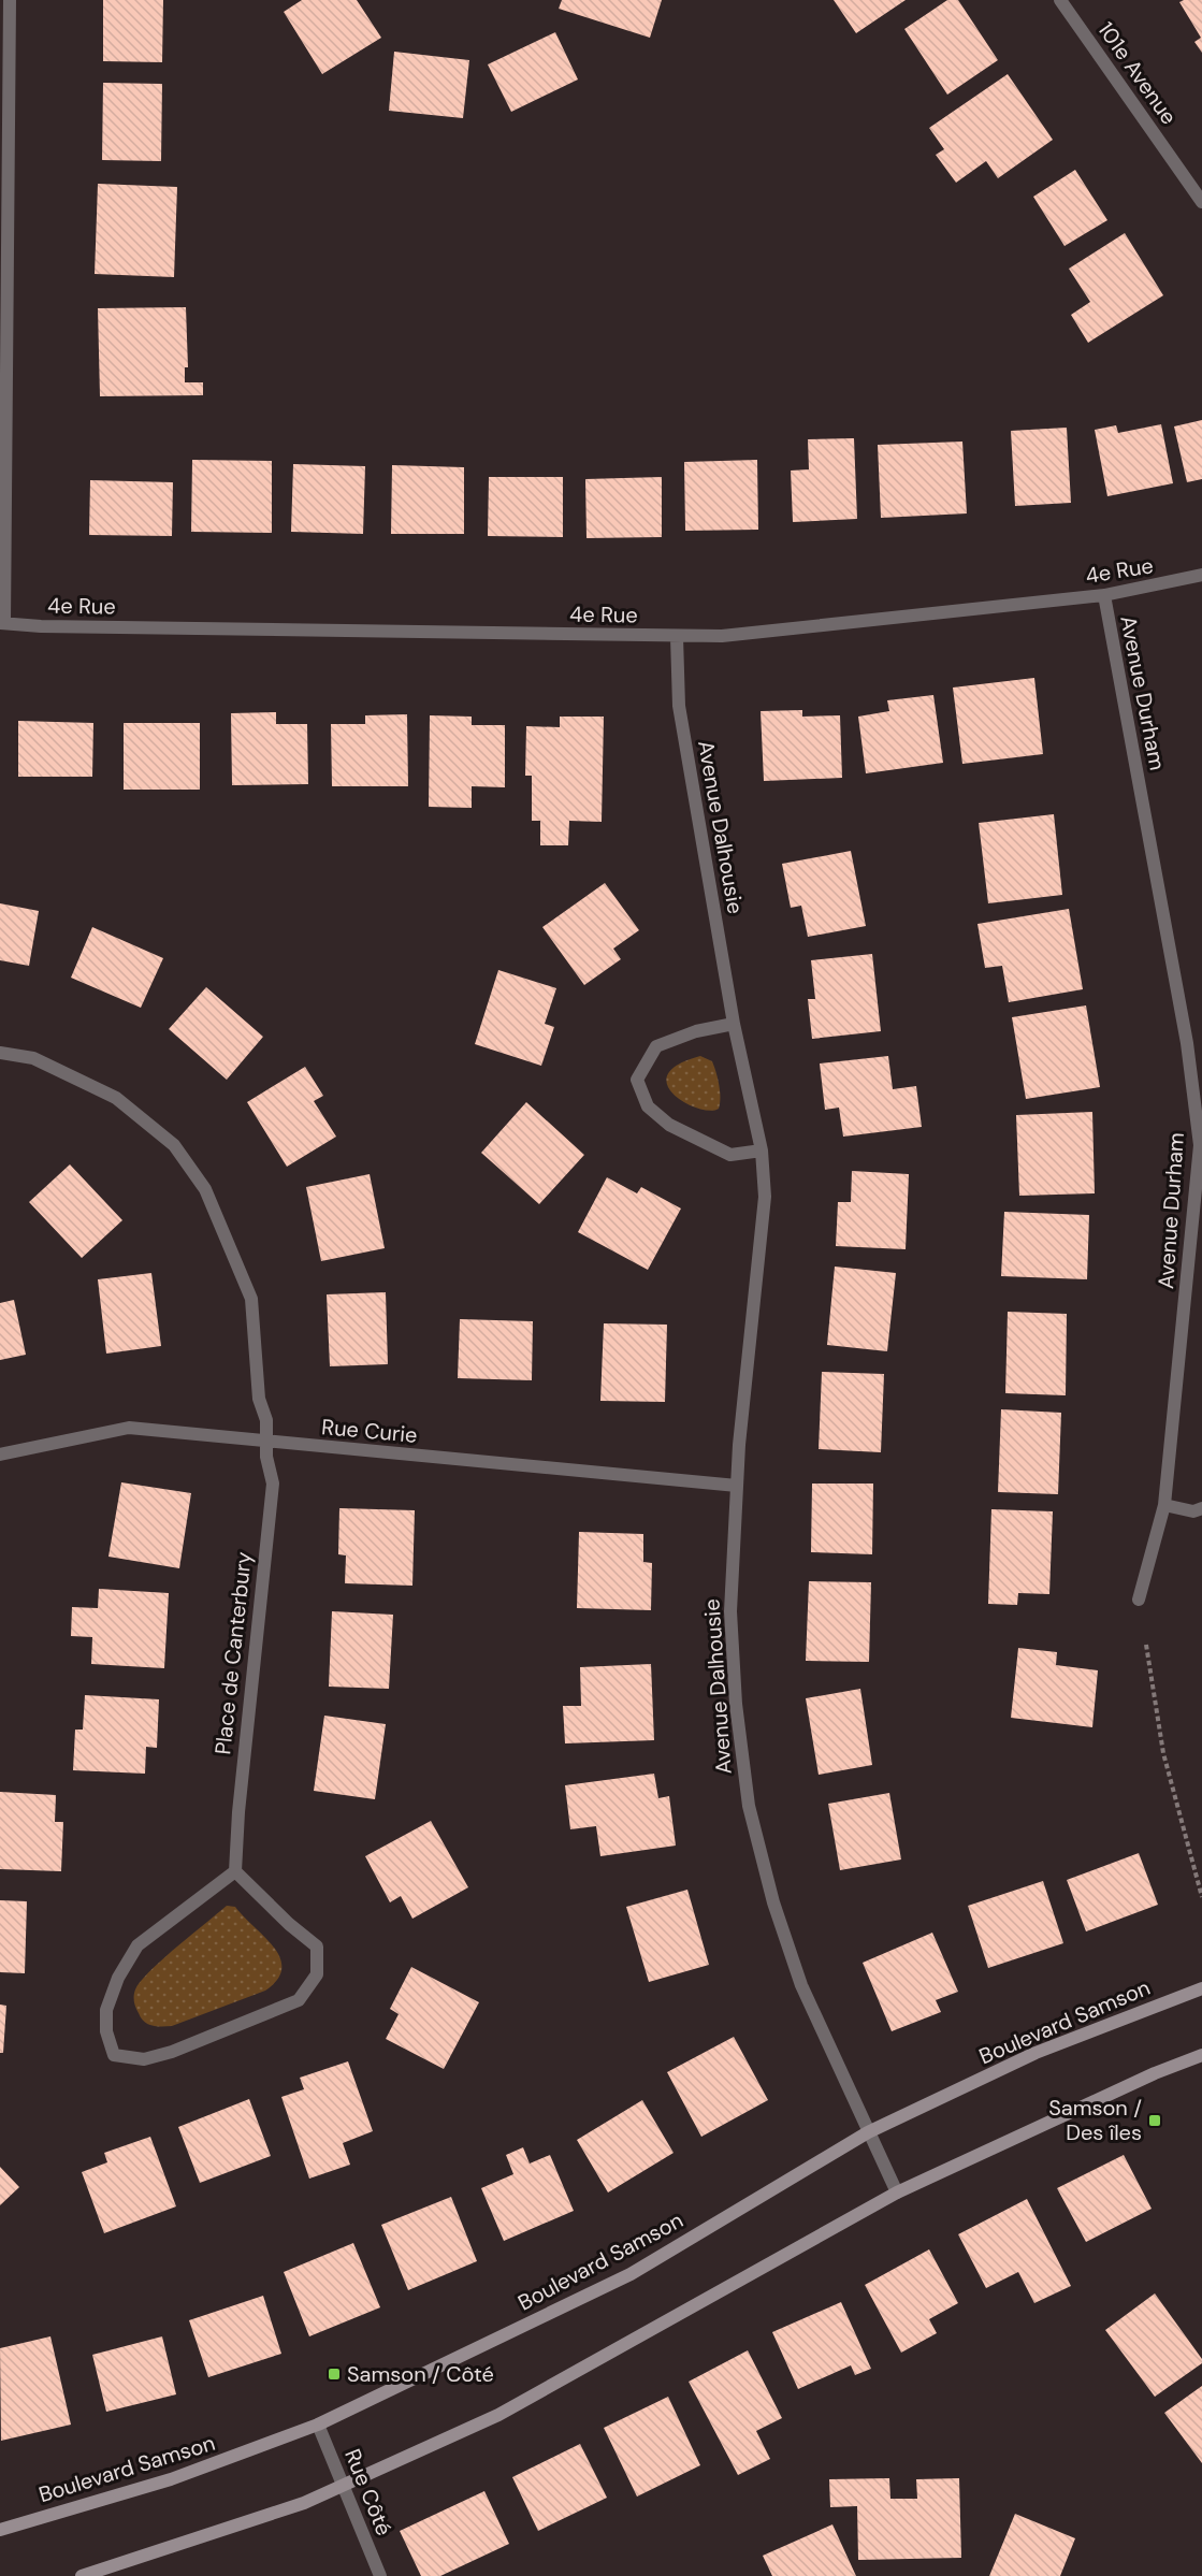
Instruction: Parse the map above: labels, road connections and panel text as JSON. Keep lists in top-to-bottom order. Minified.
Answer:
{"streets":{"street":["101e Avenue","4e Rue","Avenue Durham","Avenue Dalhousie","Rue Curie","Place de Canterbury","Boulevard Samson","Rue Côté"]},"crossings":[["4e Rue","Avenue Durham"],["4e Rue","Avenue Dalhousie"],["Avenue Dalhousie","Rue Curie"],["Avenue Dalhousie","Boulevard Samson"],["Rue Curie","Place de Canterbury"],["Boulevard Samson","Rue Côté"]],"places":{"transit":["Samson / Des îles","Samson / Côté"]}}
